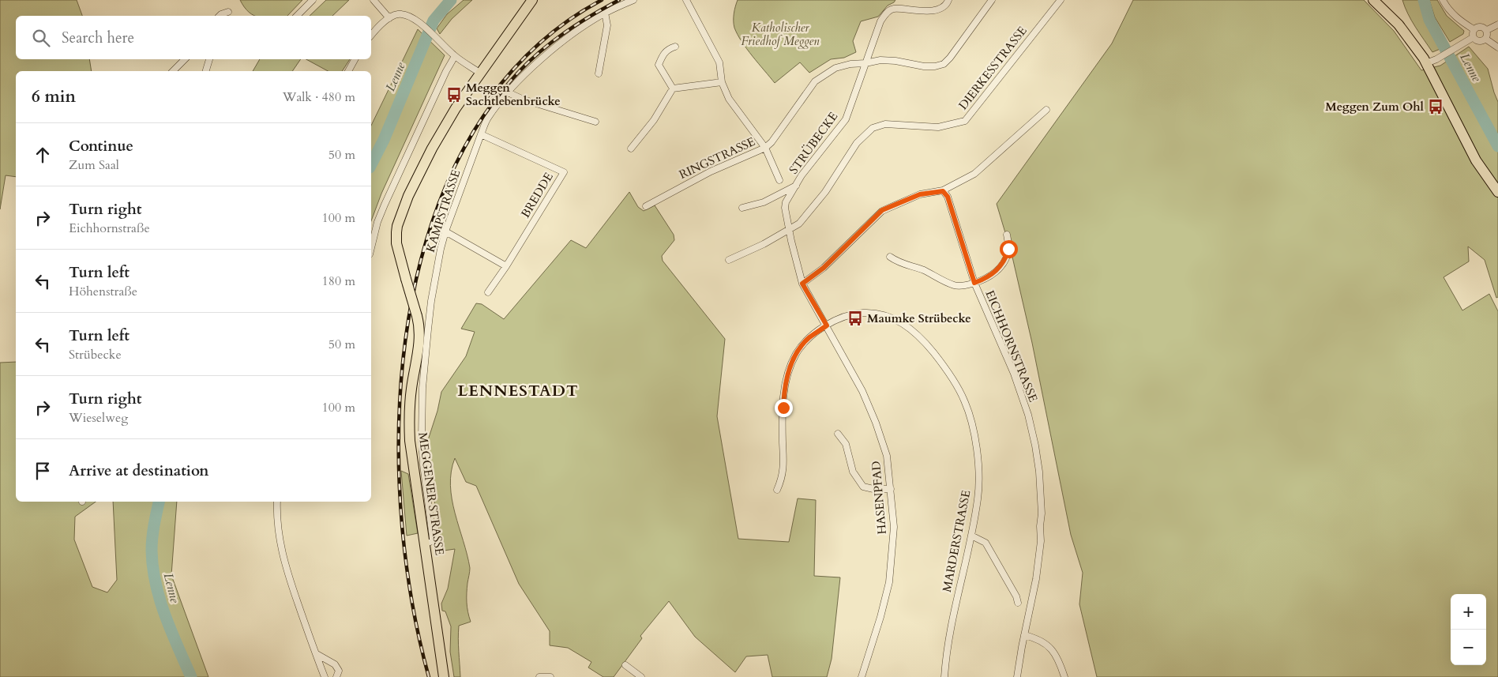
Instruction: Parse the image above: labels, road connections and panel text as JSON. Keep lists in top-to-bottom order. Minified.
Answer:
{"streets":{"main road":["MEGGENER STRASSE"],"street":["DIERKESSTRASSE","STRÜBECKE","RINGSTRASSE","BREDDE","KAMPSTRASSE","EICHHORNSTRASSE","HASENPFAD","MARDERSTRASSE"]},"crossings":[["DIERKESSTRASSE","STRÜBECKE"],["STRÜBECKE","RINGSTRASSE"],["STRÜBECKE","HASENPFAD"],["STRÜBECKE","MARDERSTRASSE"],["BREDDE","KAMPSTRASSE"],["KAMPSTRASSE","MEGGENER STRASSE"],["HASENPFAD","MARDERSTRASSE"]],"districts":["LENNESTADT"],"water":["Lenne"],"parks":["Katholischer Friedhof Meggen"],"places":{"bus stop":["Meggen Sachtlebenbrücke","Meggen Zum Ohl","Maumke Strübecke"]},"page":{"search":"Search here","heading":["6 min","Walk · 480 m"],"list":[["Continue","Zum Saal","50 m"],["Turn right","Eichhornstraße","100 m"],["Turn left","Höhenstraße","180 m"],["Turn left","Strübecke","50 m"],["Turn right","Wieselweg","100 m"],"Arrive at destination"],"map_buttons":["+","−"]}}
